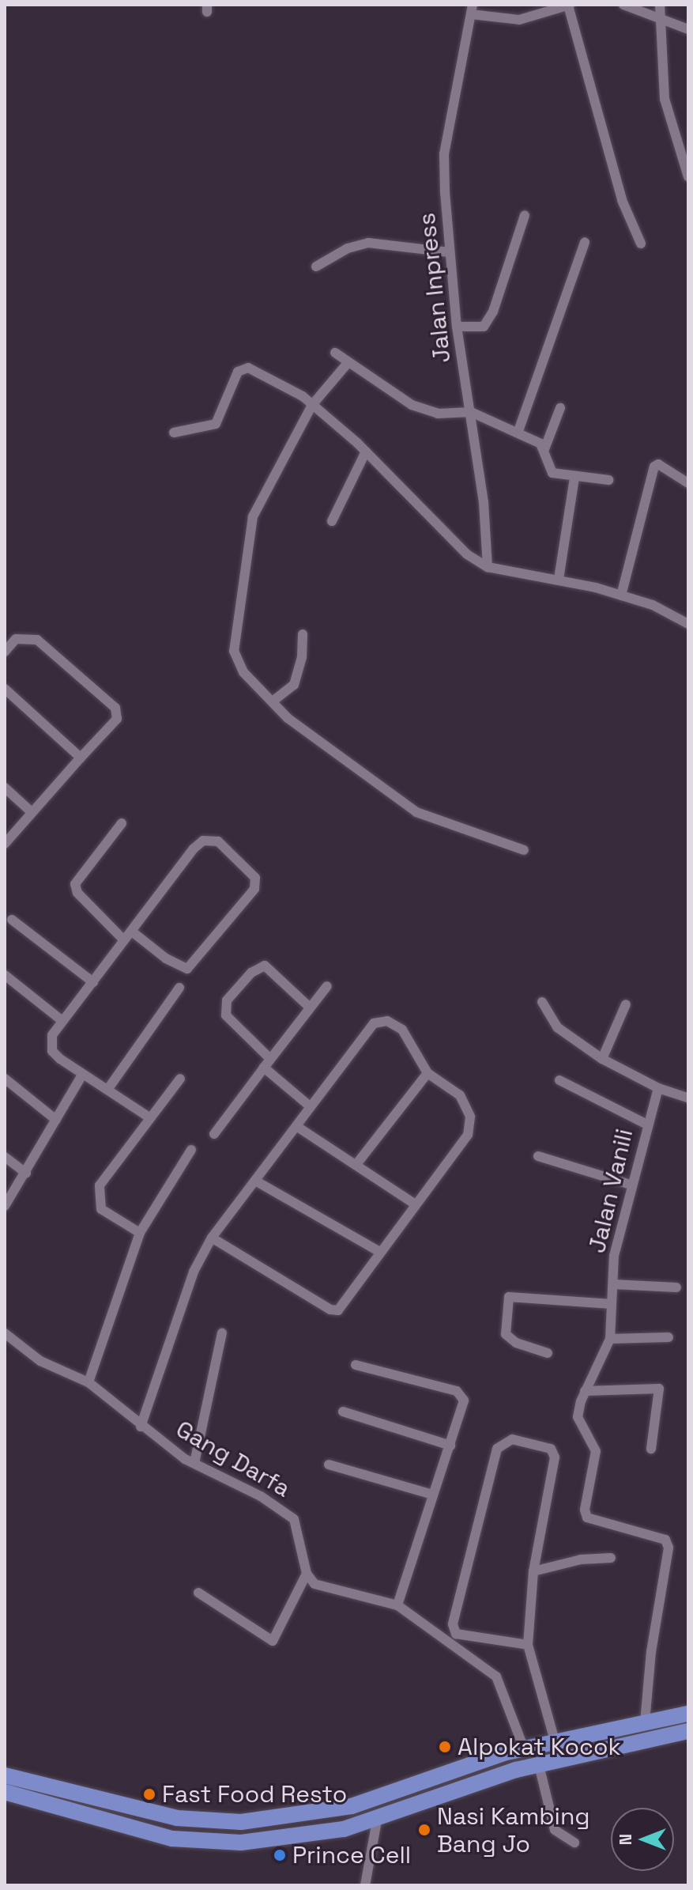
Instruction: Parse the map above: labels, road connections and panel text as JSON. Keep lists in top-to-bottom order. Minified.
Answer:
{"streets":{"street":["Jalan Inpress","Jalan Vanili","Gang Darfa"]},"places":["Alpokat Kocok","Fast Food Resto","Nasi Kambing Bang Jo","Prince Cell"],"north":"left"}
